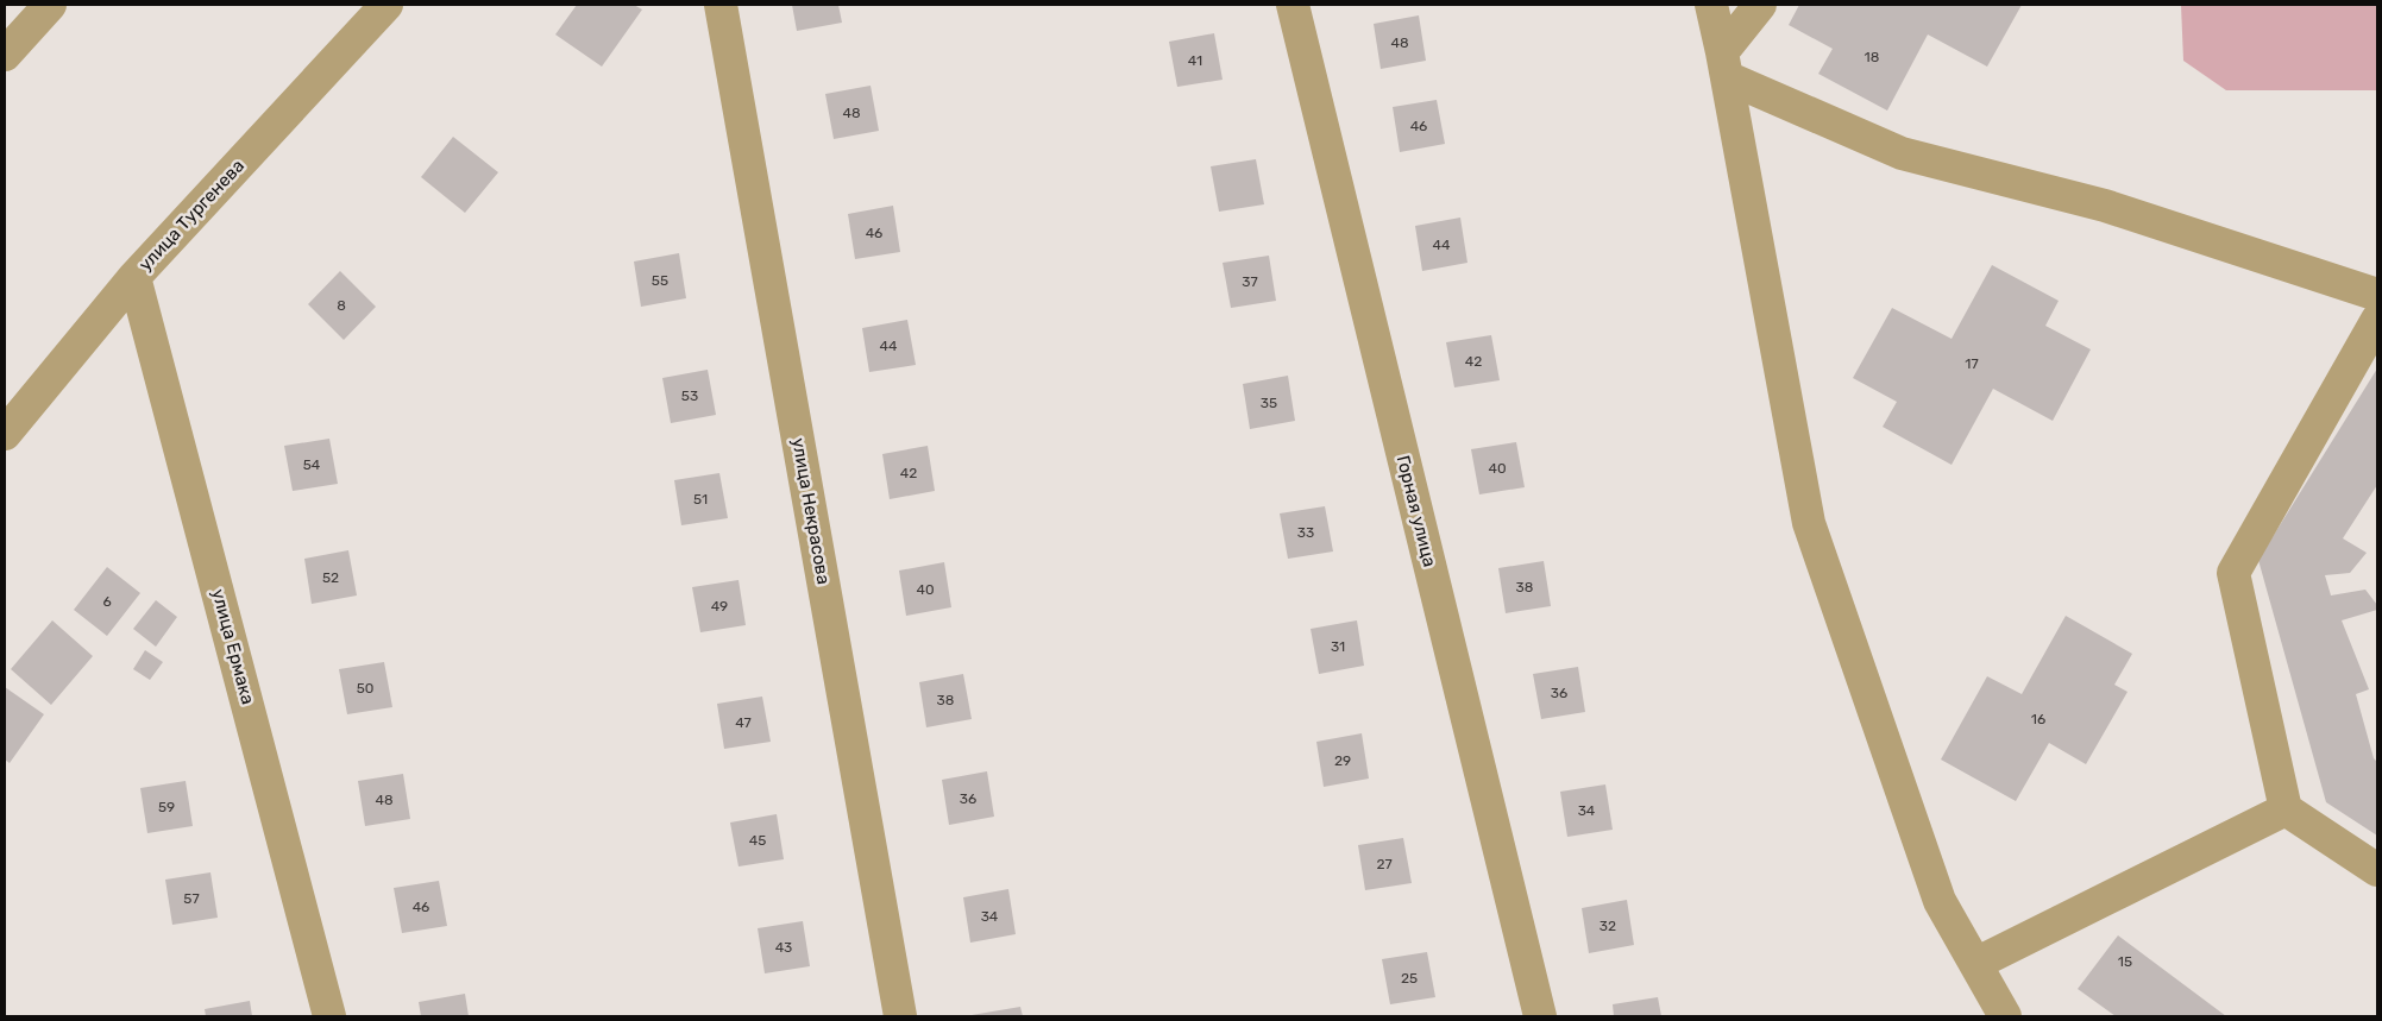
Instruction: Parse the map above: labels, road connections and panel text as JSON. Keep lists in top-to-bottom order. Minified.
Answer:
{"streets":{"street":["улица Тургенева","улица Некрасова","Горная улица","улица Ермака"]},"crossings":[["улица Тургенева","улица Ермака"]],"house_numbers":["48","18","41","48","46","46","44","55","37","8","44","42","17","53","35","54","40","42","51","33","52","38","40","6","49","31","50","36","38","16","47","29","36","48","59","34","45","27","57","46","34","32","43","15","25"]}
